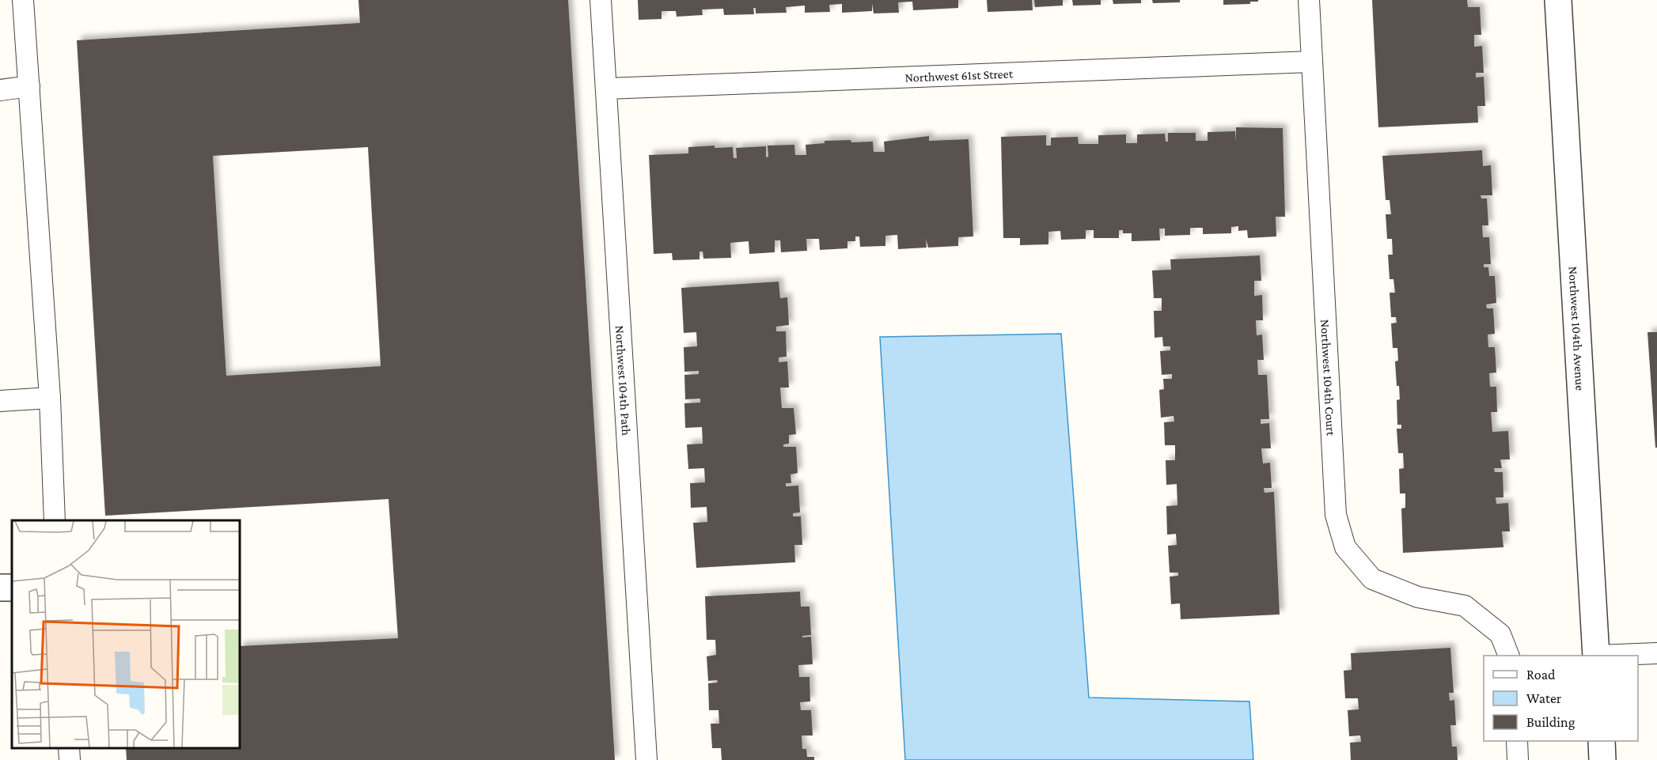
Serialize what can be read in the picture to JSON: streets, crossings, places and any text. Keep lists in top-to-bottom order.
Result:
{
  "streets": {
    "street": ["Northwest 104th Avenue"],
    "lane": ["Northwest 61st Street", "Northwest 104th Court", "Northwest 104th Path"]
  },
  "crossings": [
    ["Northwest 61st Street", "Northwest 104th Court"],
    ["Northwest 61st Street", "Northwest 104th Path"]
  ],
  "legend": ["Road", "Water", "Building"]
}
